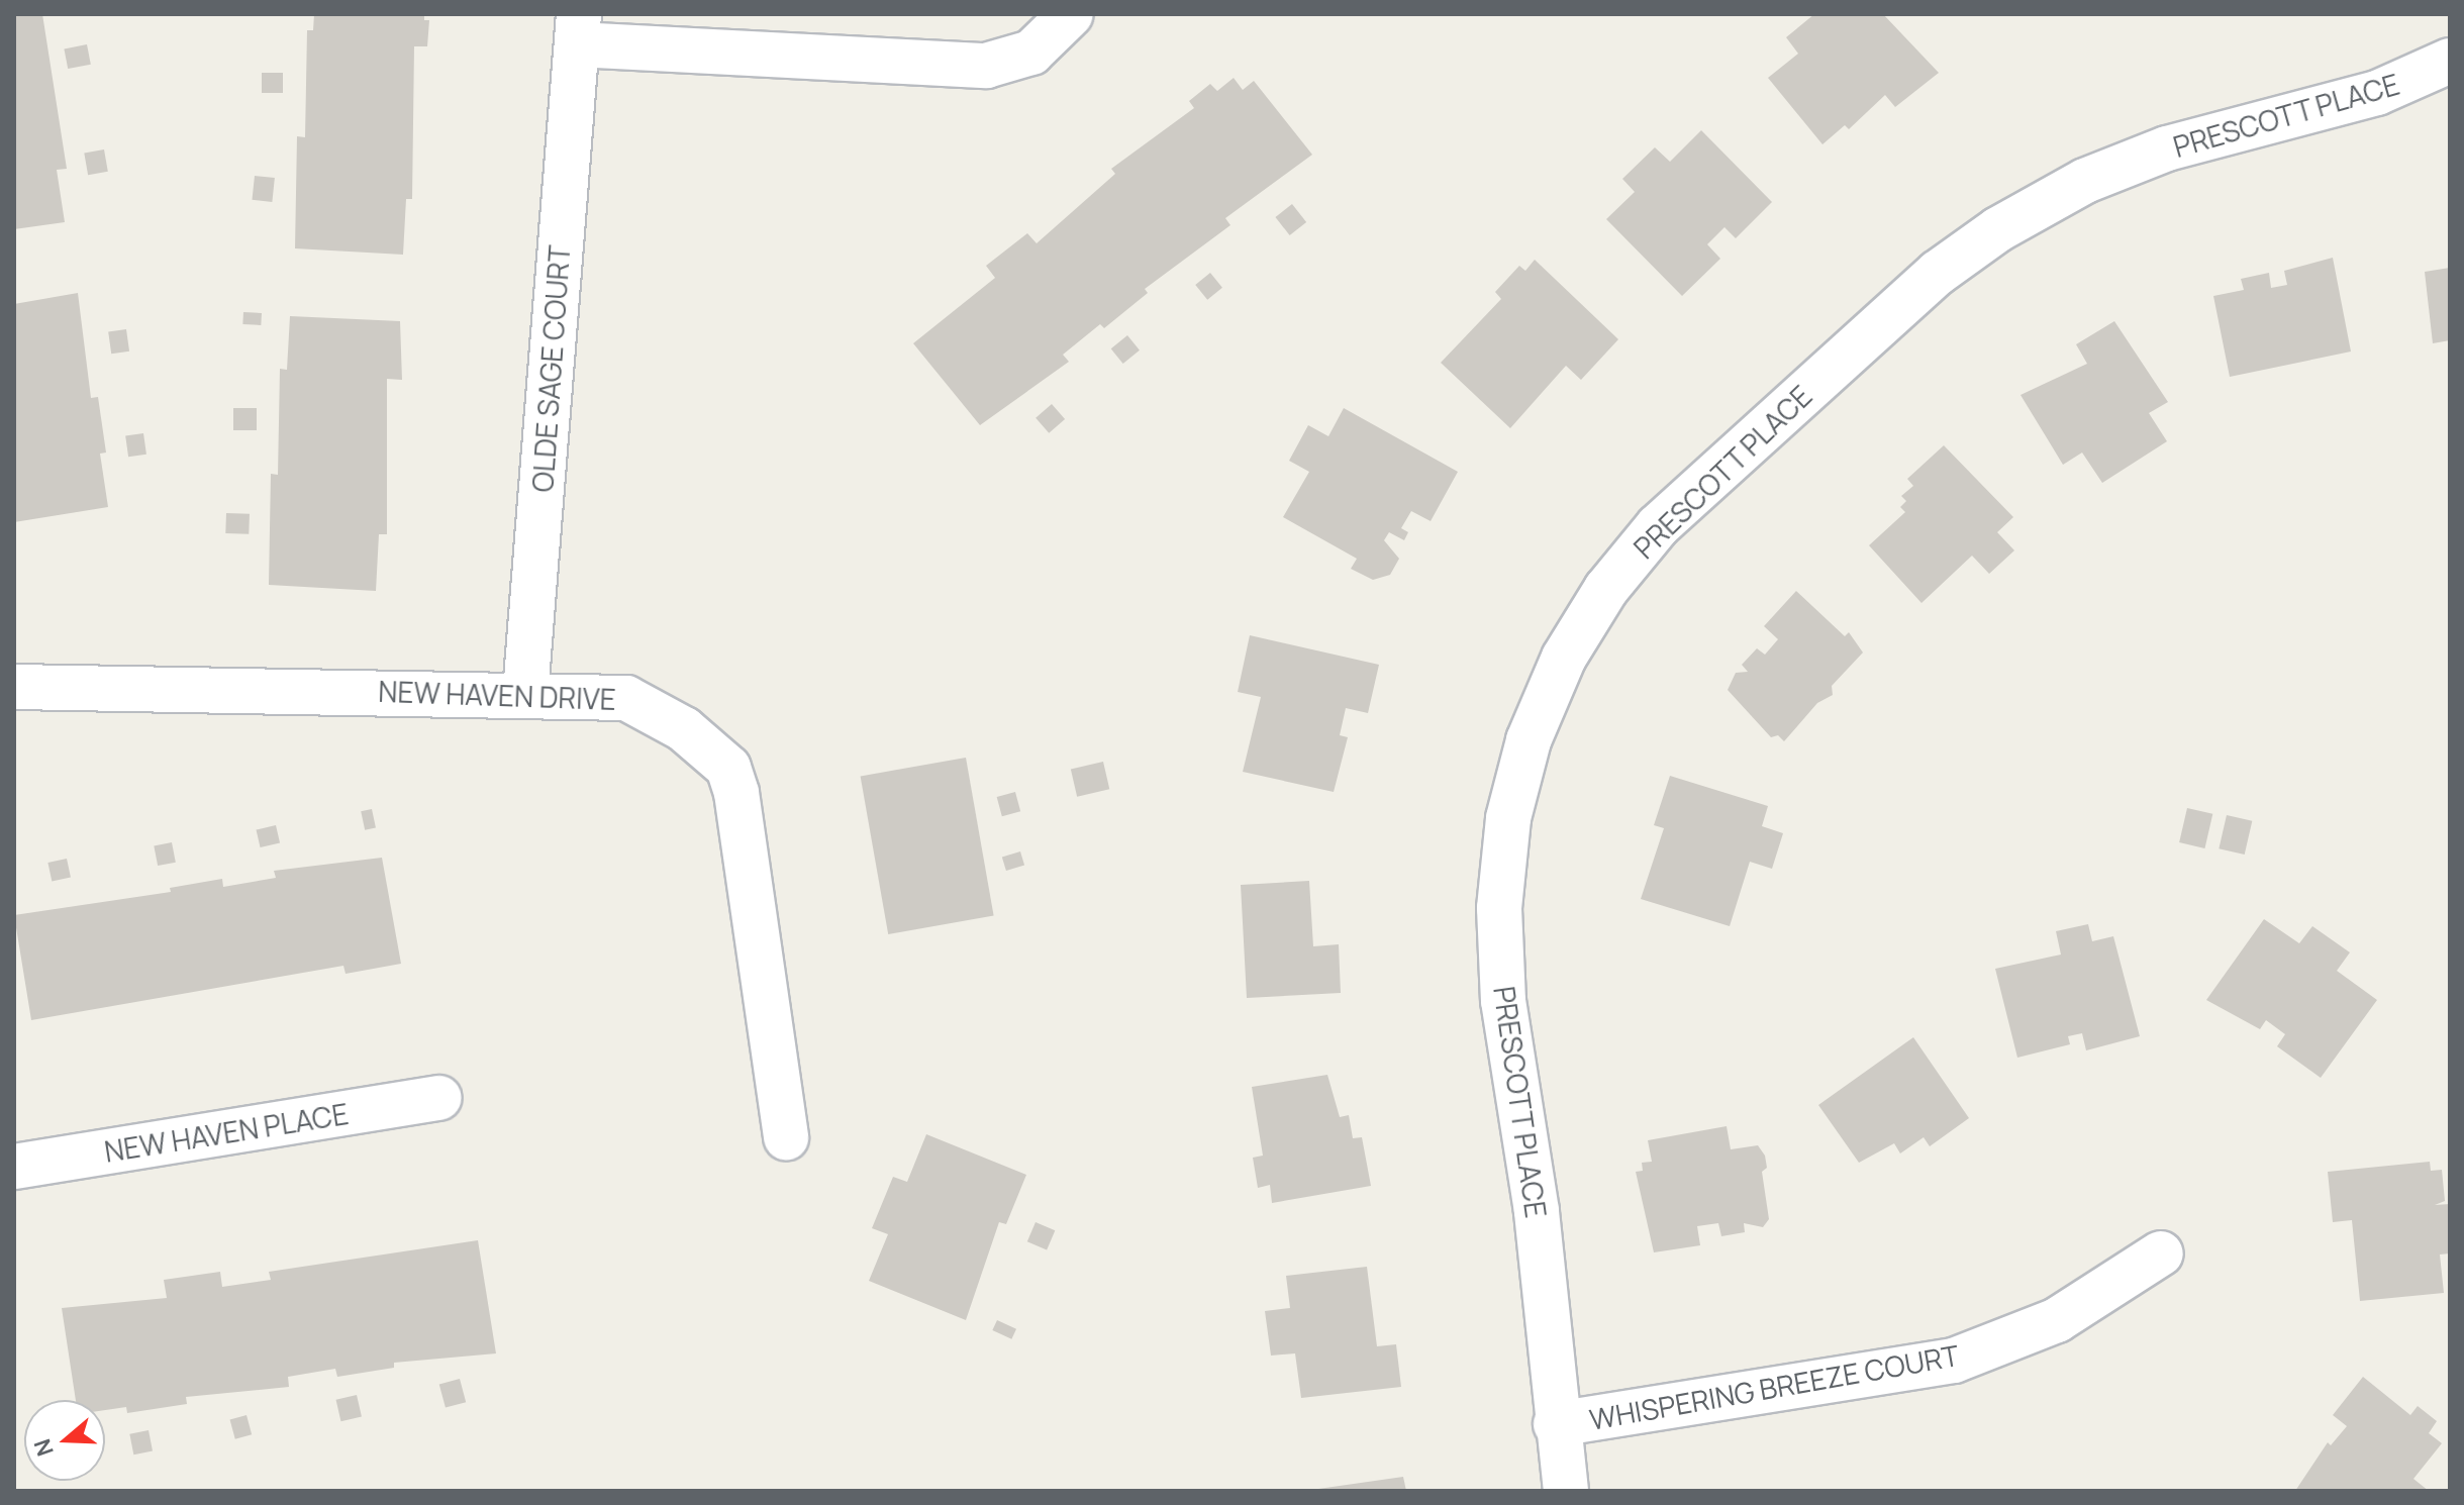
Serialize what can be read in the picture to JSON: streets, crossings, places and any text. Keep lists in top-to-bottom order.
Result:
{
  "streets": {
    "street": [
      "PRESCOTT PLACE",
      "OLDE SAGE COURT",
      "NEW HAVEN DRIVE",
      "NEW HAVEN PLACE",
      "WHISPERING BREEZE COURT"
    ]
  },
  "crossings": [
    ["PRESCOTT PLACE", "WHISPERING BREEZE COURT"],
    ["OLDE SAGE COURT", "NEW HAVEN DRIVE"]
  ],
  "north": "left"
}
